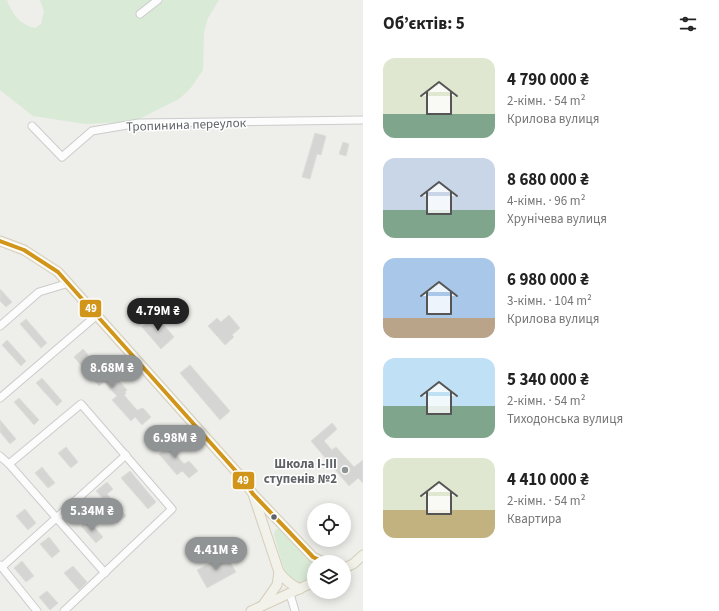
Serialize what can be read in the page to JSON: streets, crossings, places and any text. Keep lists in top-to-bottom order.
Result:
{
  "streets": {
    "street": ["Тропинина переулок"]
  },
  "places": ["Школа I-III ступенів №2"],
  "lines": ["transit line 49"],
  "page": {
    "heading": "Об’єктів: 5",
    "list": [
      {
        "name": "4 790 000 ₴",
        "note": "2-кімн. · 54 m² · Крилова вулиця"
      },
      {
        "name": "8 680 000 ₴",
        "note": "4-кімн. · 96 m² · Хрунічева вулиця"
      },
      {
        "name": "6 980 000 ₴",
        "note": "3-кімн. · 104 m² · Крилова вулиця"
      },
      {
        "name": "5 340 000 ₴",
        "note": "2-кімн. · 54 m² · Тиходонська вулиця"
      },
      {
        "name": "4 410 000 ₴",
        "note": "2-кімн. · 54 m² · Квартира"
      }
    ],
    "price": [
      "4.79M ₴",
      "8.68M ₴",
      "6.98M ₴",
      "5.34M ₴",
      "4.41M ₴"
    ]
  }
}
